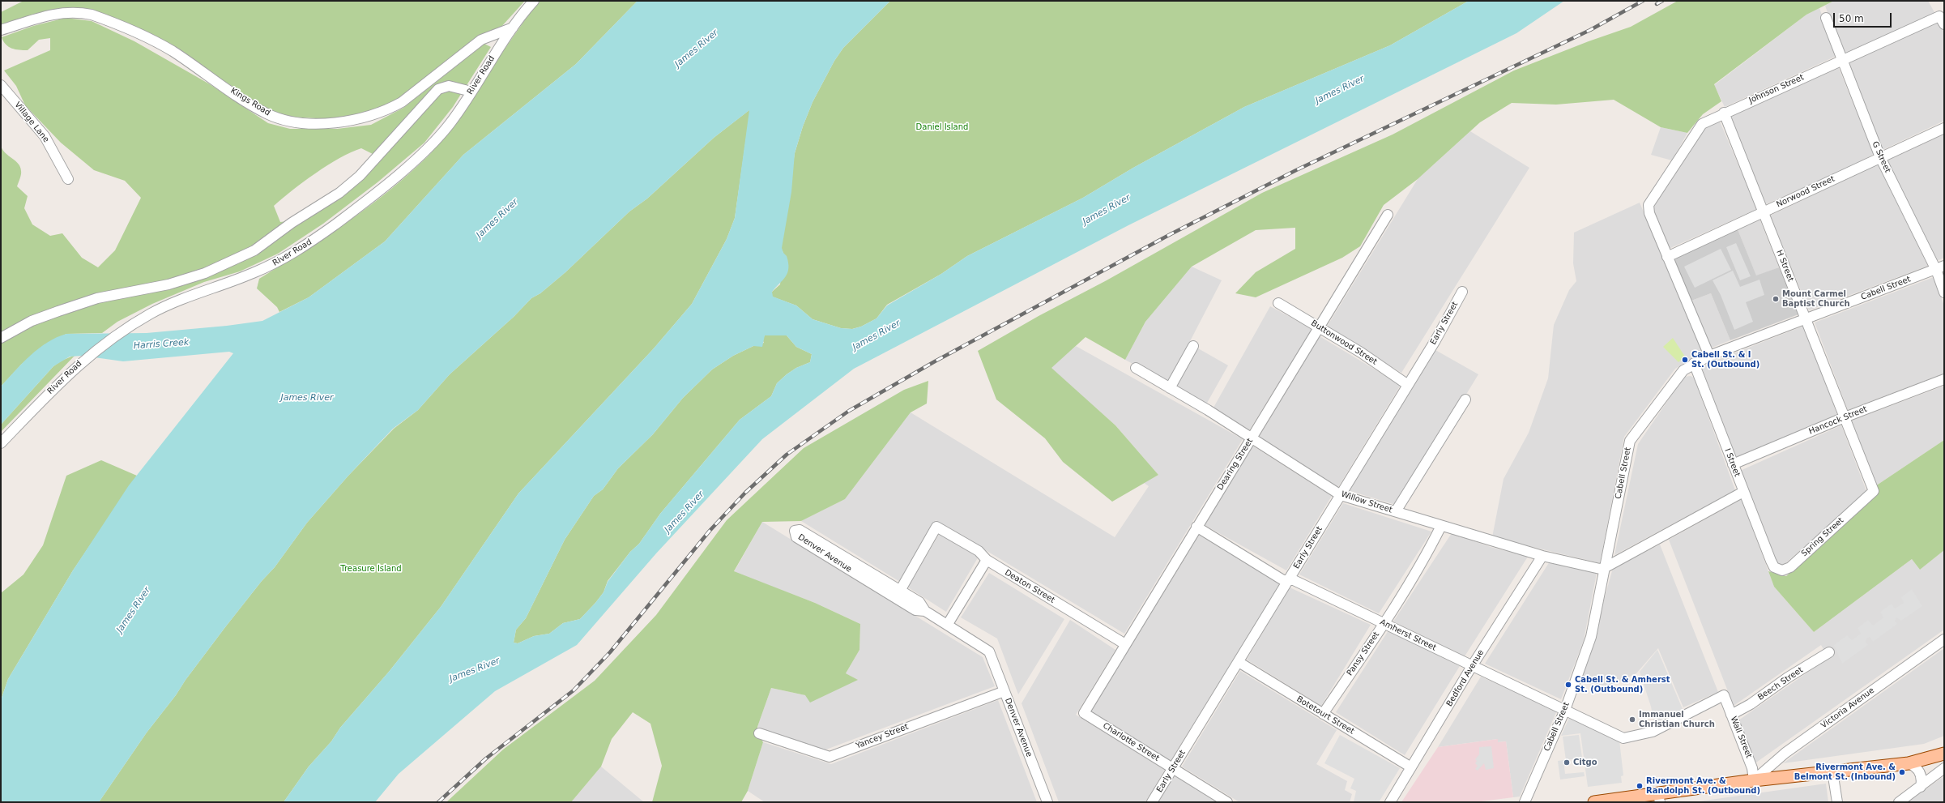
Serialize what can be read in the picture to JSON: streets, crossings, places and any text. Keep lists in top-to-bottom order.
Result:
{
  "streets": {
    "street": [
      "River Road",
      "Johnson Street",
      "Kings Road",
      "Village Lane",
      "G Street",
      "Norwood Street",
      "H Street",
      "Cabell Street",
      "Early Street",
      "Buttonwood Street",
      "Hancock Street",
      "I Street",
      "Dearing Street",
      "Willow Street",
      "Spring Street",
      "Denver Avenue",
      "Deaton Street",
      "Amherst Street",
      "Pansy Street",
      "Bedford Avenue",
      "Beech Street",
      "Victoria Avenue",
      "Botetourt Street",
      "Yancey Street",
      "Wall Street",
      "Charlotte Street"
    ]
  },
  "crossings": [
    ["River Road", "Kings Road"],
    ["Johnson Street", "G Street"],
    ["Johnson Street", "Norwood Street"],
    ["Johnson Street", "H Street"],
    ["G Street", "Norwood Street"],
    ["G Street", "Cabell Street"],
    ["Norwood Street", "H Street"],
    ["H Street", "Cabell Street"],
    ["H Street", "Hancock Street"],
    ["H Street", "Spring Street"],
    ["Cabell Street", "I Street"],
    ["Cabell Street", "Willow Street"],
    ["Cabell Street", "Amherst Street"],
    ["Early Street", "Buttonwood Street"],
    ["Early Street", "Willow Street"],
    ["Early Street", "Amherst Street"],
    ["Early Street", "Botetourt Street"],
    ["Early Street", "Charlotte Street"],
    ["Buttonwood Street", "Dearing Street"],
    ["Hancock Street", "I Street"],
    ["I Street", "Spring Street"],
    ["Dearing Street", "Willow Street"],
    ["Dearing Street", "Deaton Street"],
    ["Dearing Street", "Amherst Street"],
    ["Dearing Street", "Charlotte Street"],
    ["Willow Street", "Pansy Street"],
    ["Willow Street", "Bedford Avenue"],
    ["Denver Avenue", "Deaton Street"],
    ["Denver Avenue", "Yancey Street"],
    ["Amherst Street", "Pansy Street"],
    ["Amherst Street", "Bedford Avenue"],
    ["Amherst Street", "Wall Street"],
    ["Pansy Street", "Botetourt Street"],
    ["Bedford Avenue", "Botetourt Street"],
    ["Beech Street", "Wall Street"],
    ["Victoria Avenue", "Wall Street"]
  ],
  "water": ["James River", "Harris Creek"],
  "parks": ["Daniel Island", "Treasure Island"],
  "places": [
    "Mount Carmel Baptist Church",
    "Cabell St. & I St. (Outbound)",
    "Cabell St. & Amherst St. (Outbound)",
    "Immanuel Christian Church",
    "Citgo",
    "Rivermont Ave. & Belmont St. (Inbound)",
    "Rivermont Ave. & Randolph St. (Outbound)"
  ],
  "scale_bar": "50 m"
}
